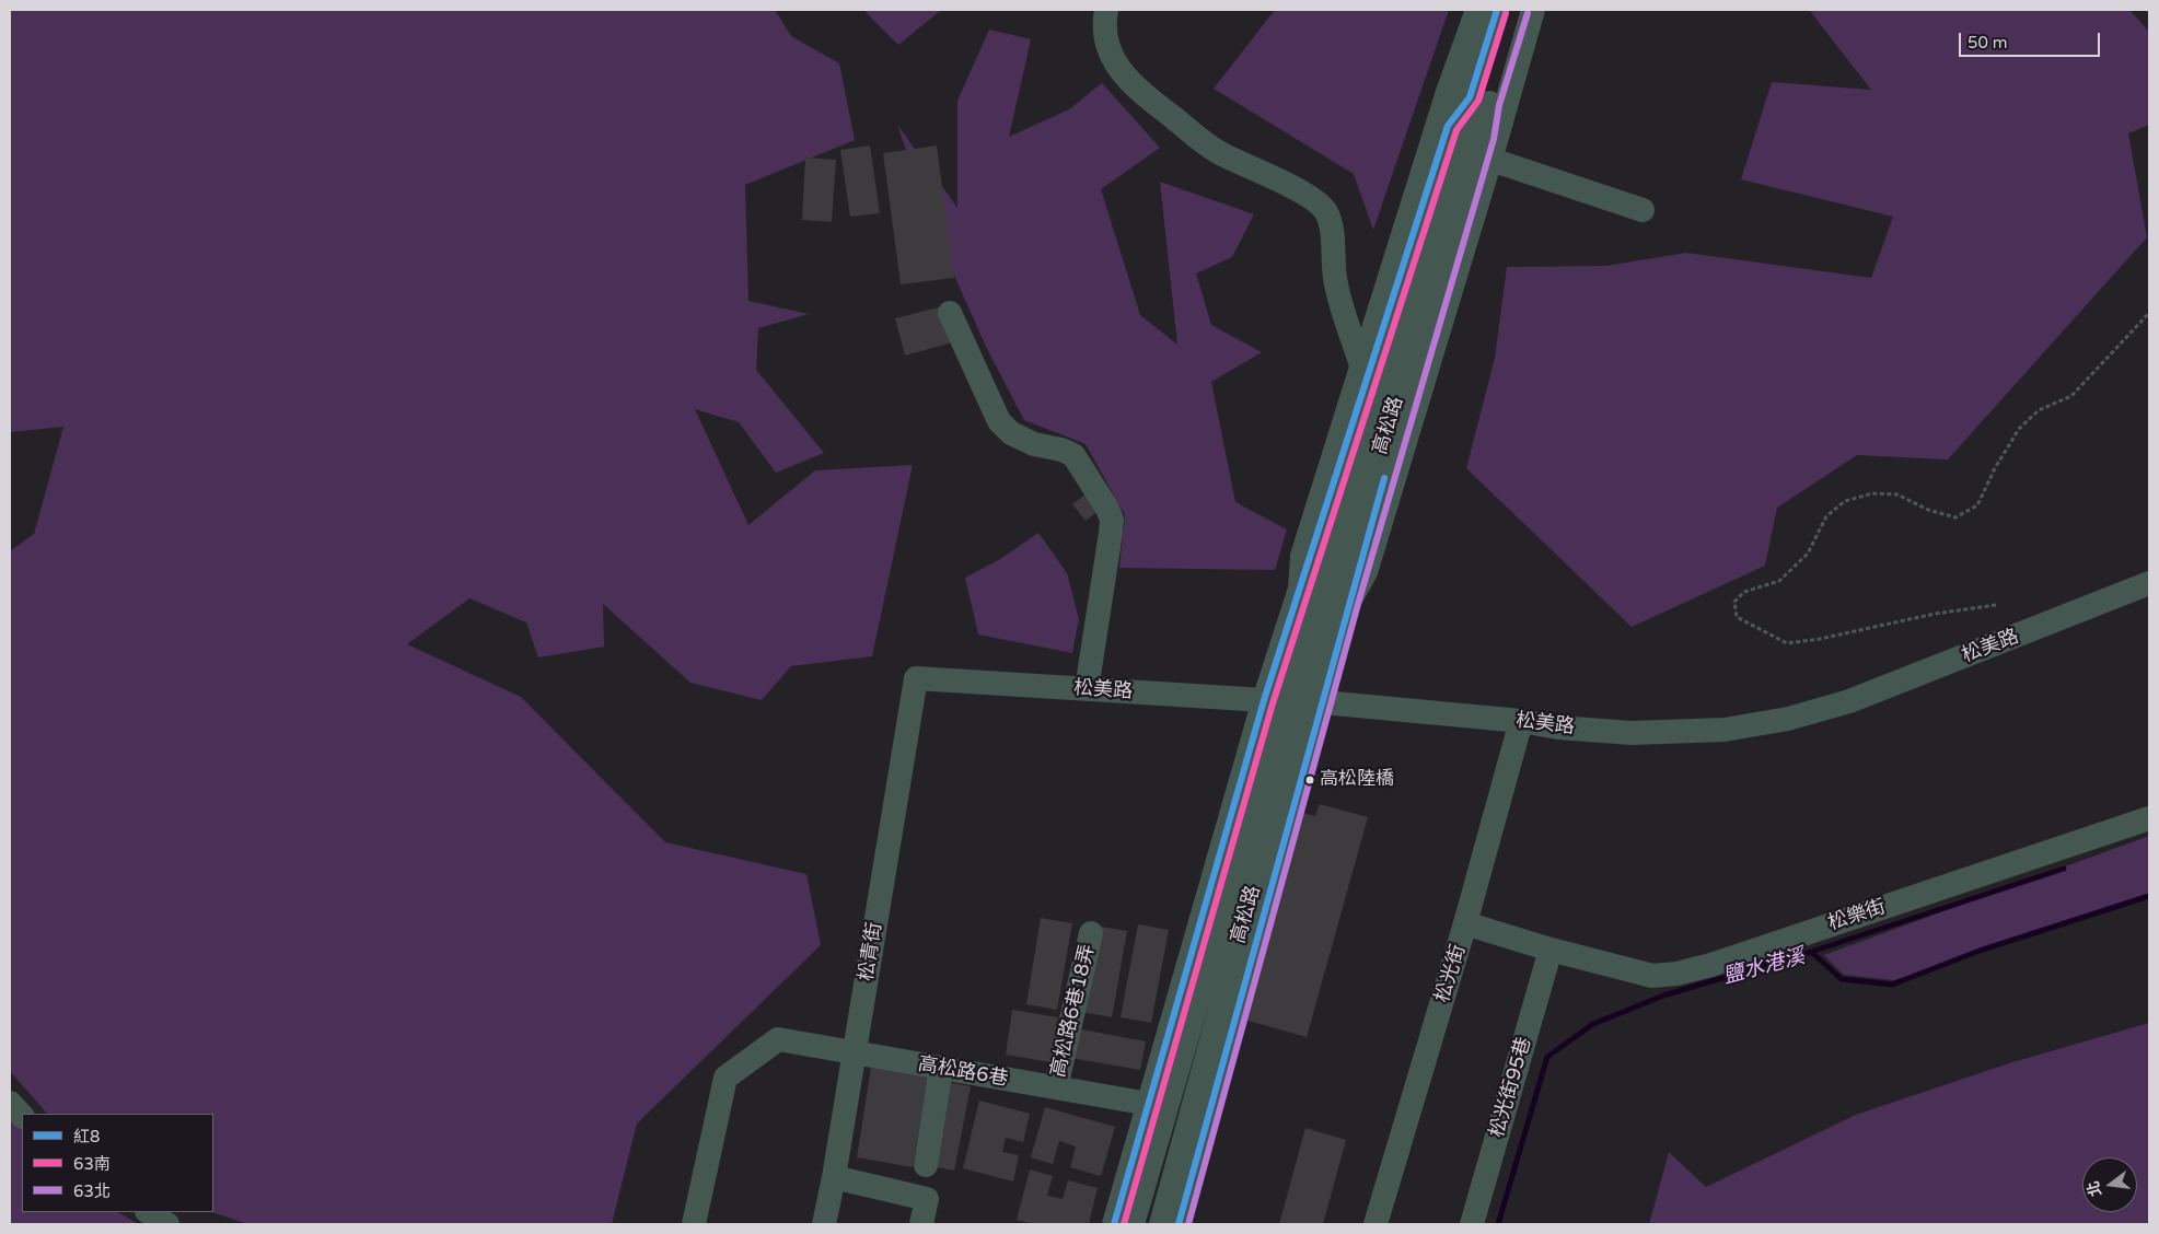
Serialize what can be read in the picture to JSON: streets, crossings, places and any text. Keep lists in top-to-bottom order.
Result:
{
  "streets": {
    "street": [
      "高松路",
      "松美路",
      "松樂街",
      "松青街",
      "松光街",
      "高松路6巷18弄",
      "高松路6巷",
      "松光街95巷"
    ]
  },
  "crossings": [
    ["高松路", "松美路"],
    ["松美路", "松青街"],
    ["松美路", "松光街"],
    ["松樂街", "松光街"],
    ["松樂街", "松光街95巷"],
    ["松青街", "高松路6巷"],
    ["高松路6巷18弄", "高松路6巷"]
  ],
  "water": ["鹽水港溪"],
  "places": ["高松陸橋"],
  "lines": ["transit line 紅8", "transit line 63南", "transit line 63北"],
  "legend": ["紅8", "63南", "63北"],
  "scale_bar": "50 m",
  "north": "left"
}
